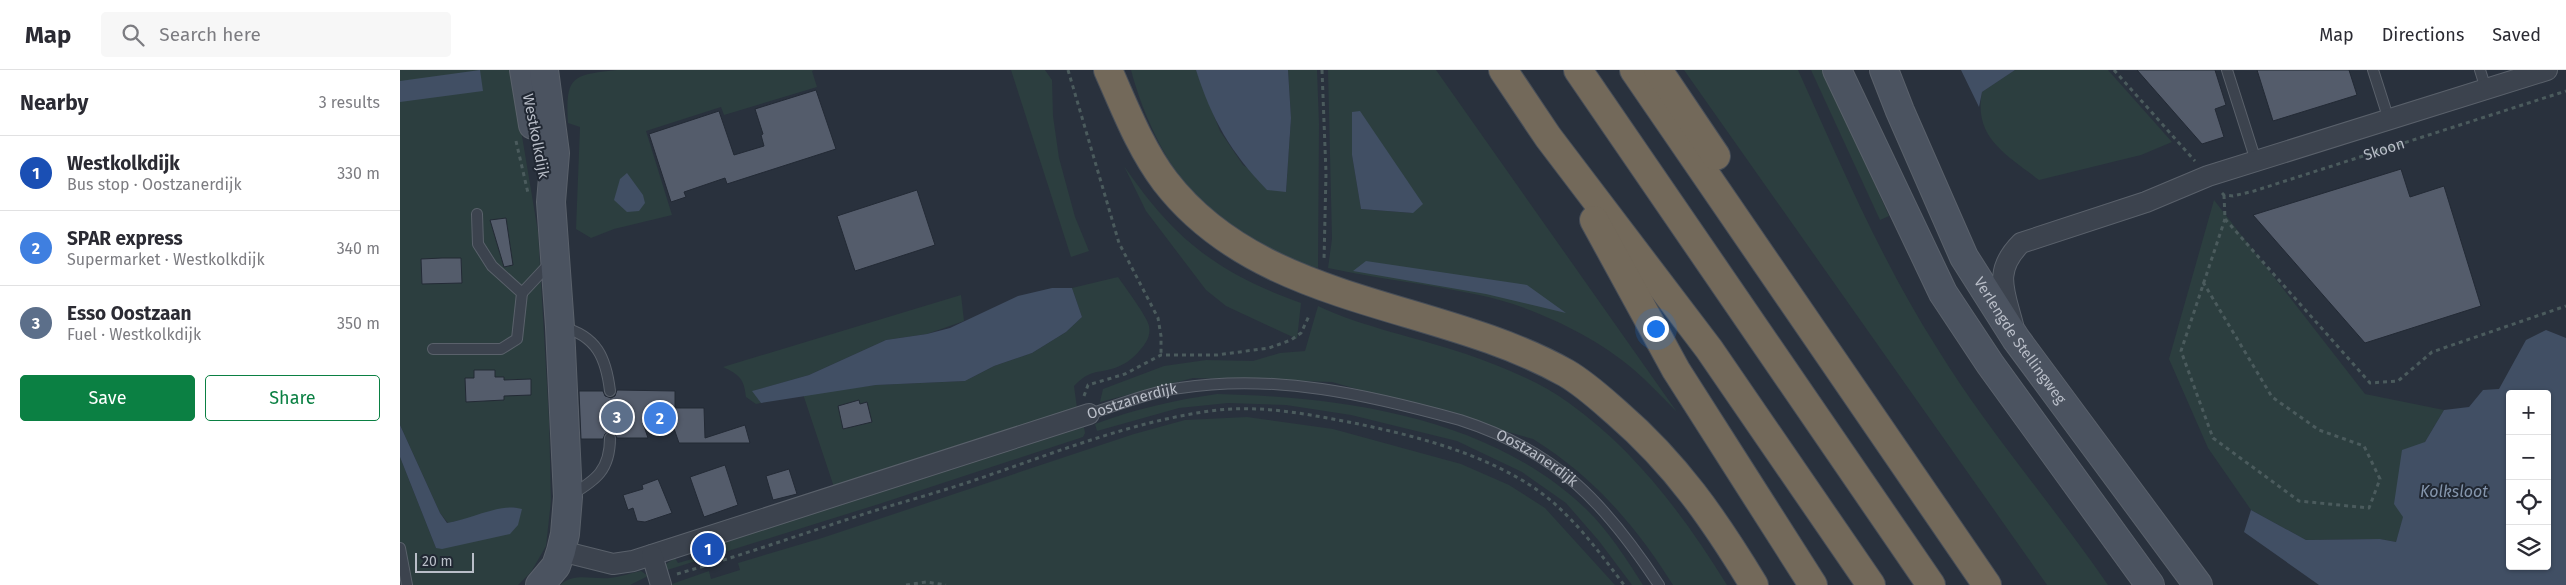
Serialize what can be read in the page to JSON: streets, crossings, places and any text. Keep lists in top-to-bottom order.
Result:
{
  "streets": {
    "main road": ["Westkolkdijk", "Verlengde Stellingweg"],
    "street": ["Skoon", "Oostzanerdijk"]
  },
  "crossings": [
    ["Westkolkdijk", "Oostzanerdijk"],
    ["Skoon", "Verlengde Stellingweg"]
  ],
  "water": ["Kolksloot"],
  "scale_bar": "20 m",
  "page": {
    "header": "Map",
    "search": "Search here",
    "nav": ["Map", "Directions", "Saved"],
    "heading": ["Nearby", "3 results"],
    "list": [
      {
        "mark": "1",
        "name": "Westkolkdijk",
        "note": "Bus stop · Oostzanerdijk",
        "value": "330 m"
      },
      {
        "mark": "2",
        "name": "SPAR express",
        "note": "Supermarket · Westkolkdijk",
        "value": "340 m"
      },
      {
        "mark": "3",
        "name": "Esso Oostzaan",
        "note": "Fuel · Westkolkdijk",
        "value": "350 m"
      }
    ],
    "buttons": ["Save", "Share"],
    "map_buttons": ["+", "−"],
    "pins": ["3", "2", "1"],
    "scale": "20 m"
  }
}
